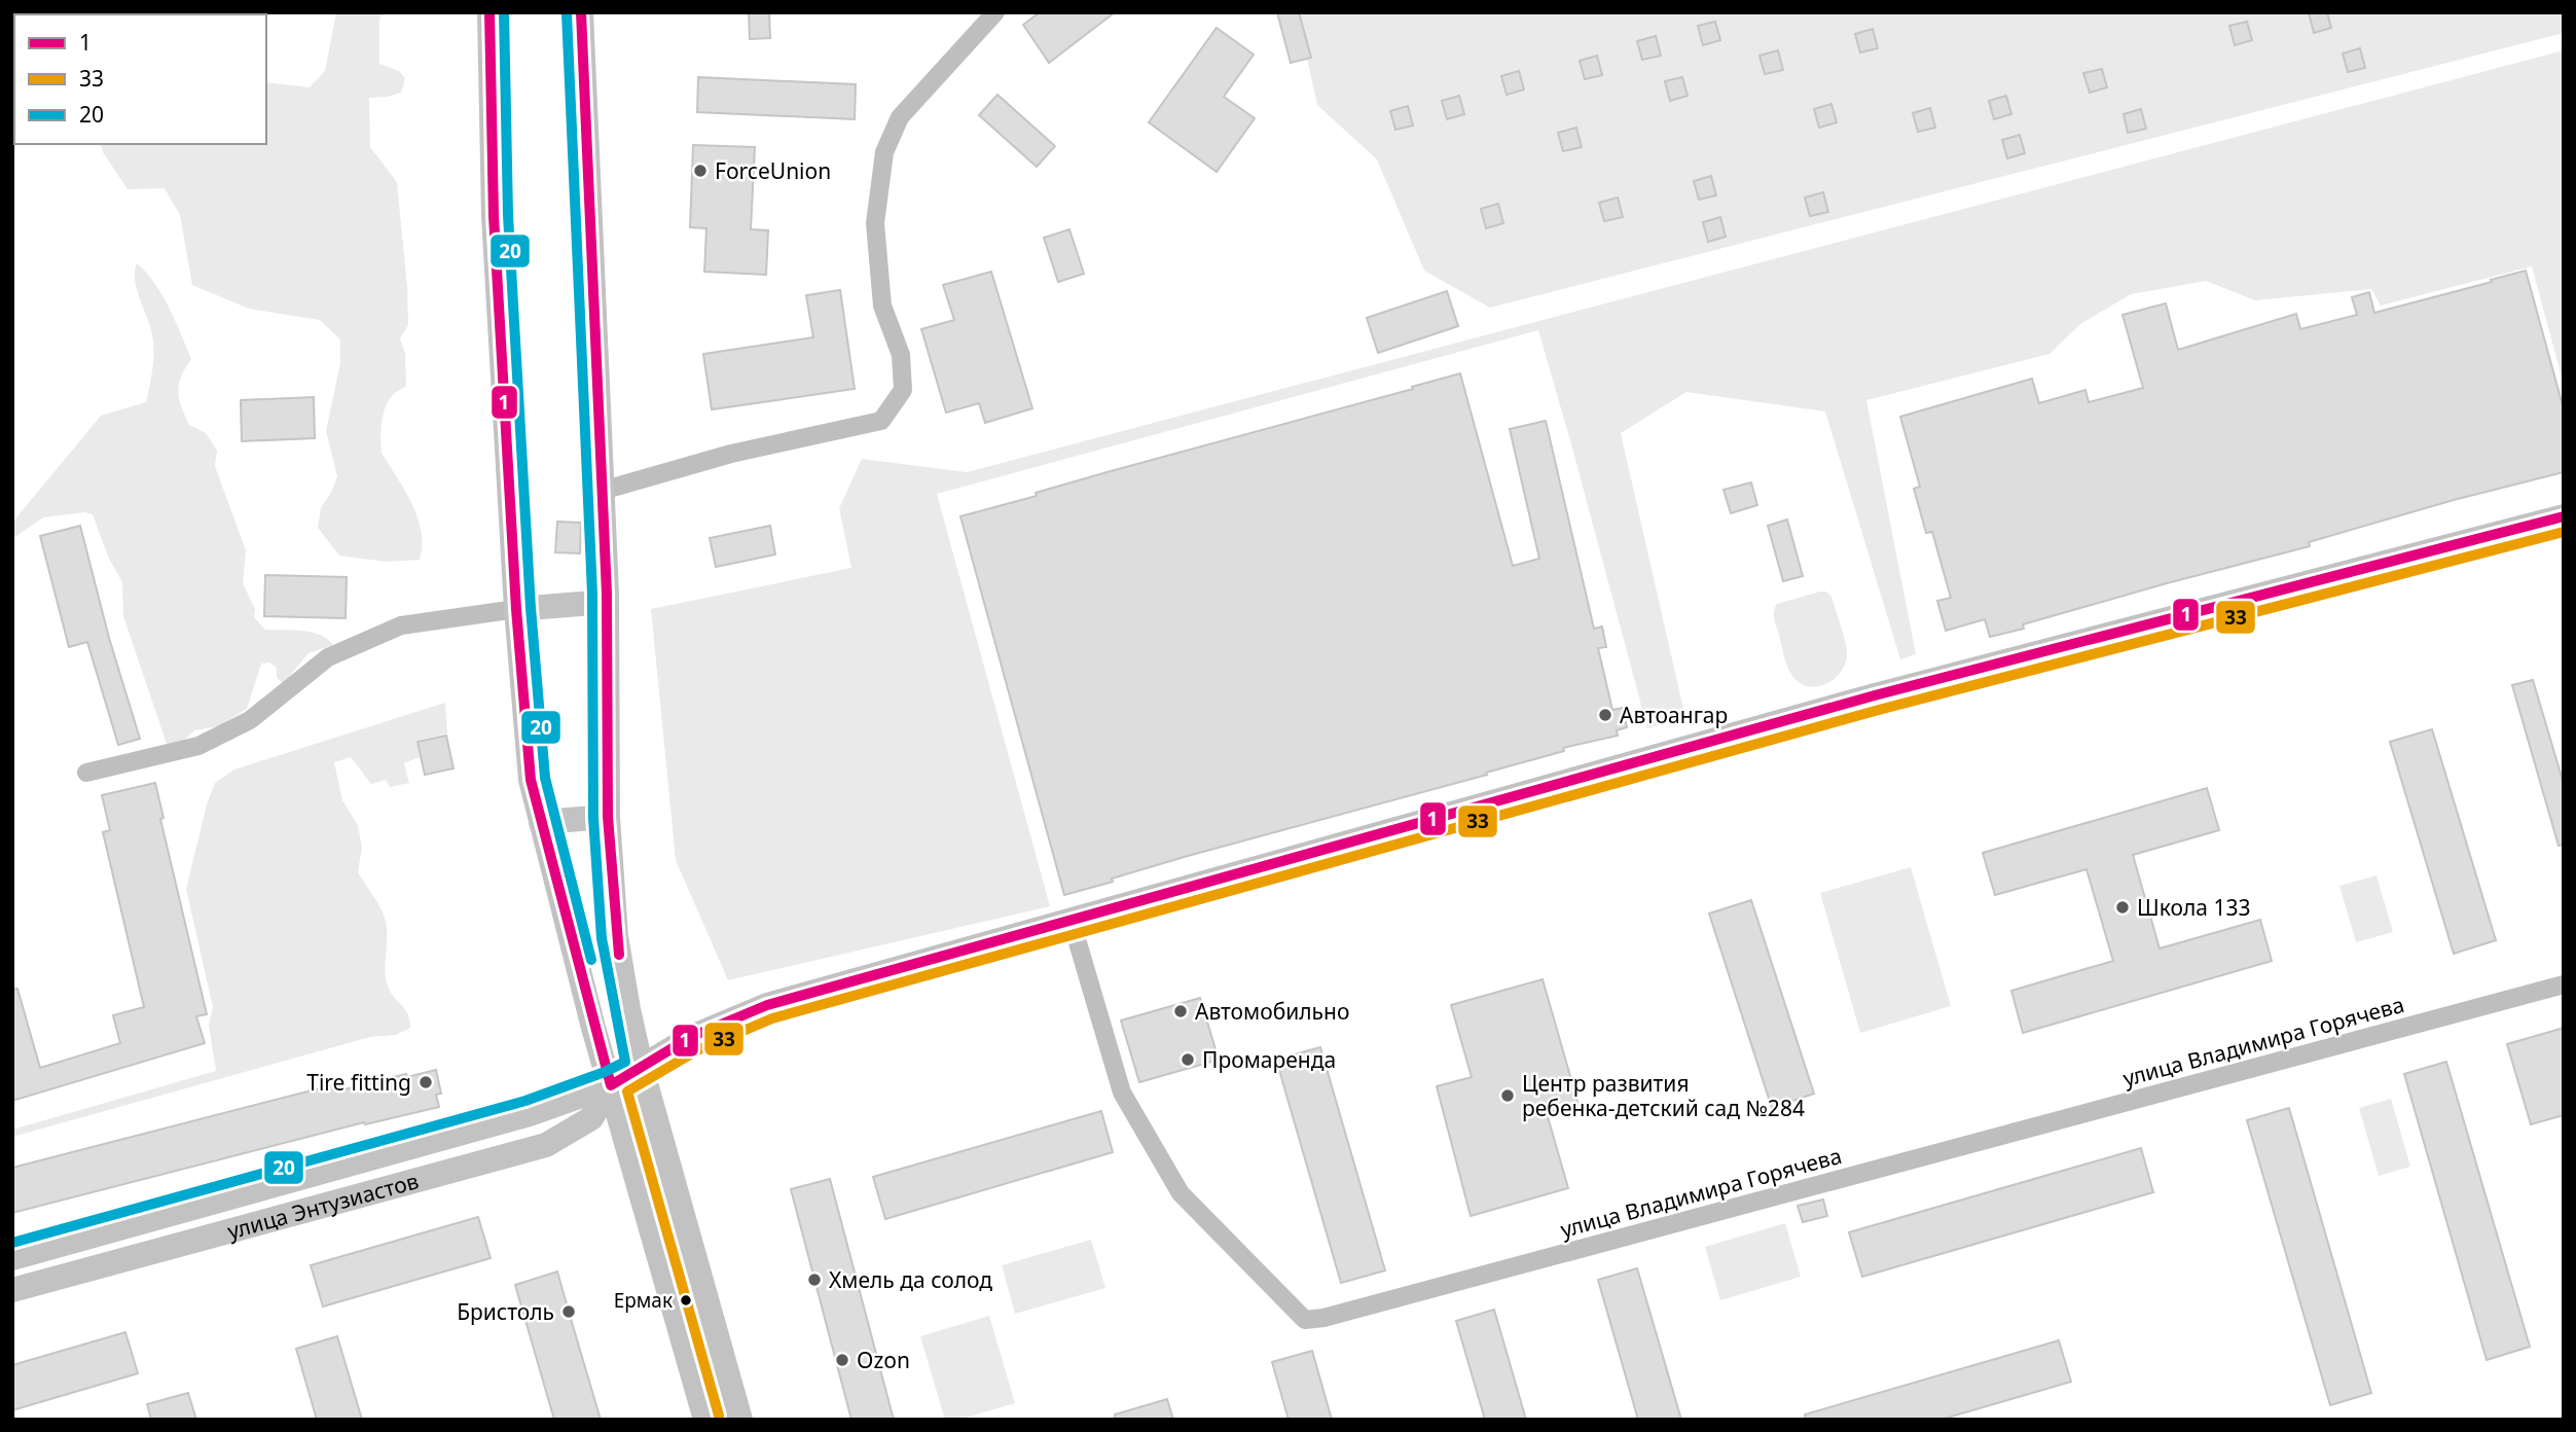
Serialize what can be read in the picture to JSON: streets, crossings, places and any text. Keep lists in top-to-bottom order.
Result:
{
  "streets": {
    "main road": ["улица Энтузиастов"],
    "street": ["улица Владимира Горячева"]
  },
  "crossings": [
    ["улица Владимира Горячева", "улица Энтузиастов"]
  ],
  "places": [
    "ForceUnion",
    "Автоангар",
    "Школа 133",
    "Автомобильно",
    "Промаренда",
    "Tire fitting",
    "Центр развития ребенка-детский сад №284",
    "Хмель да солод",
    "Ермак",
    "Бристоль",
    "Ozon"
  ],
  "lines": ["transit line 1", "transit line 20", "transit line 33"],
  "legend": ["1", "33", "20"]
}
